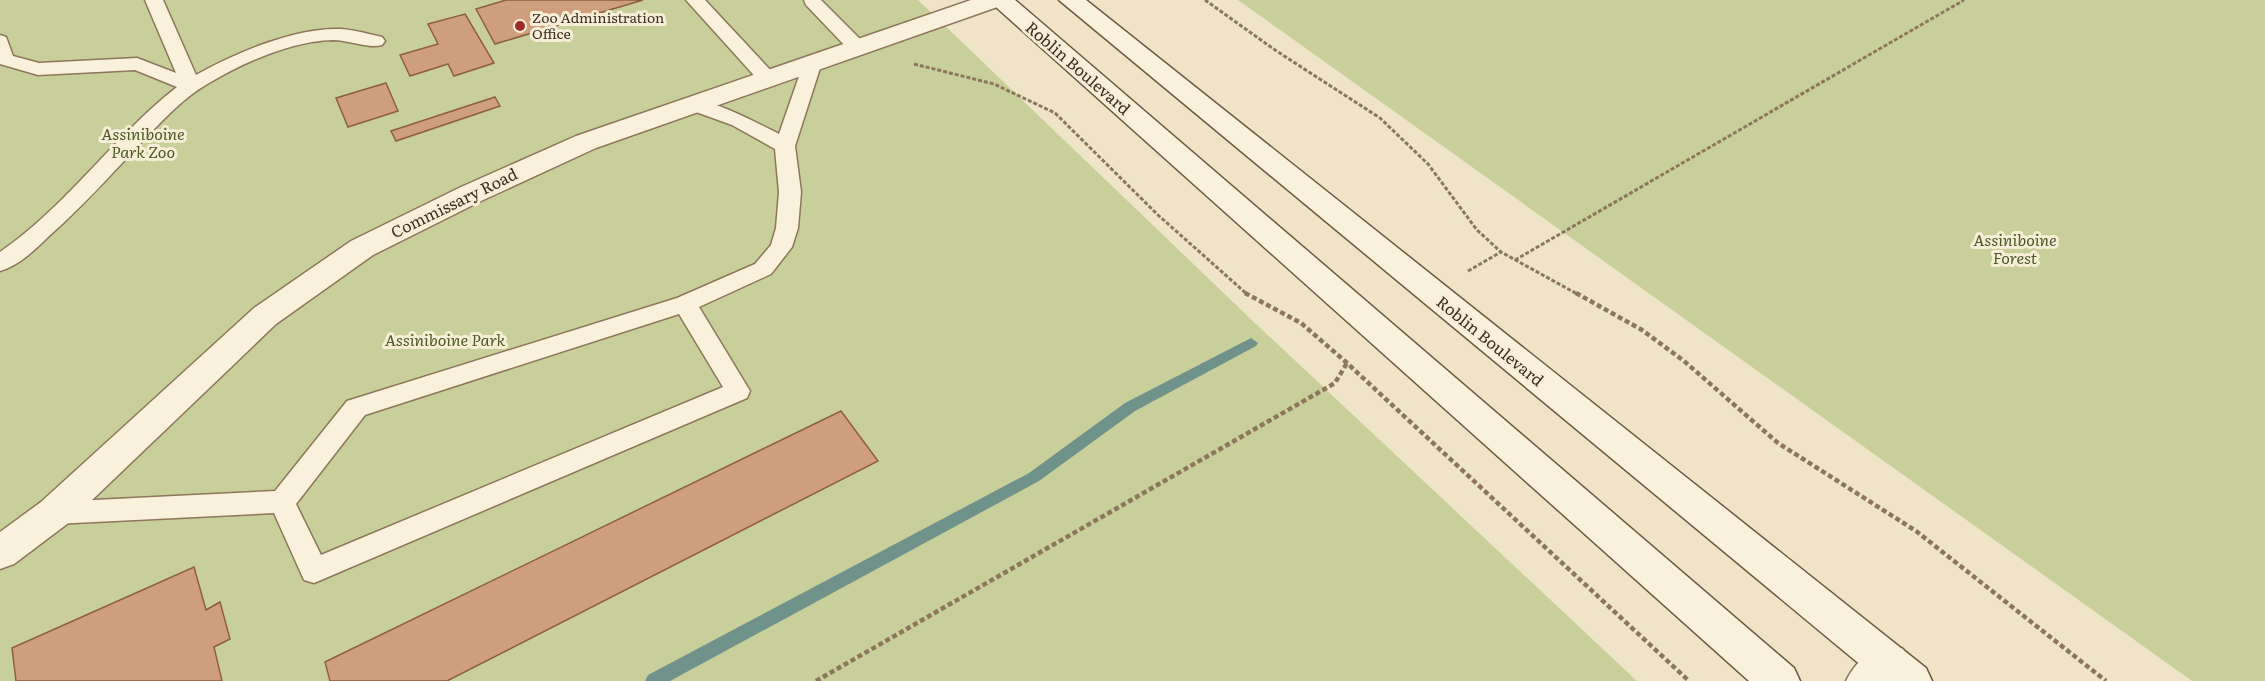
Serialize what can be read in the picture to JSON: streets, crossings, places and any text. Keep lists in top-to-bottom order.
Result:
{
  "streets": {
    "main road": ["Roblin Boulevard", "Commissary Road"]
  },
  "parks": ["Assiniboine Park Zoo", "Assiniboine Forest", "Assiniboine Park"],
  "places": ["Zoo Administration Office"]
}
